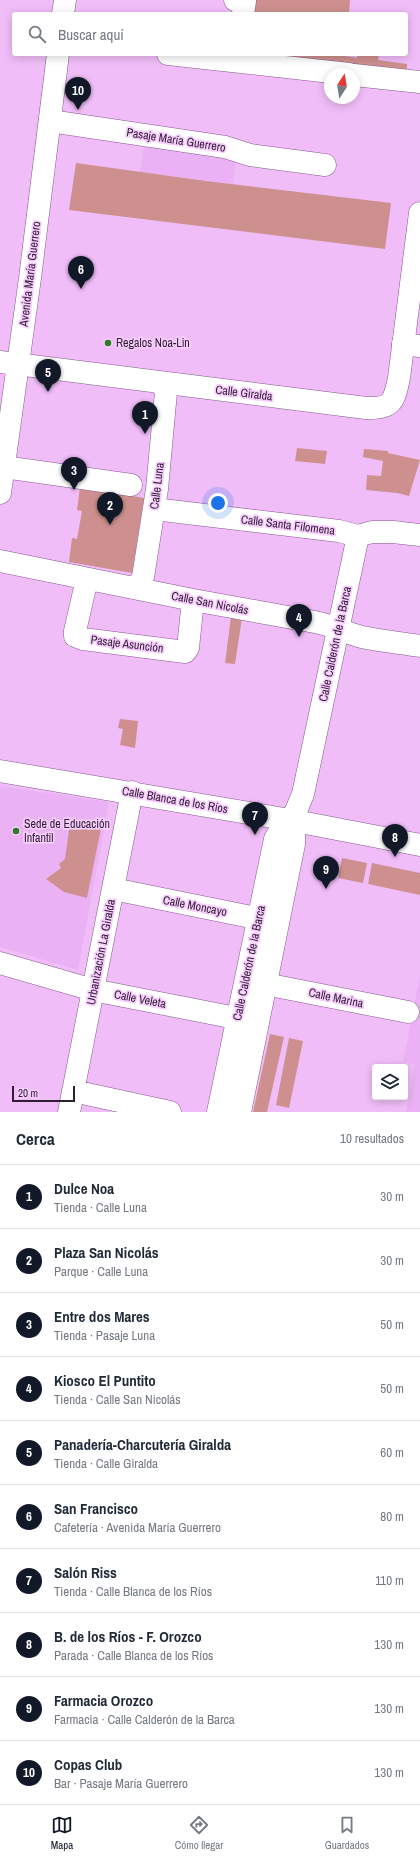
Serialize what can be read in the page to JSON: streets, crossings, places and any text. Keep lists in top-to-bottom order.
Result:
{
  "streets": {
    "street": [
      "Pasaje María Guerrero",
      "Avenida María Guerrero",
      "Calle Giralda",
      "Calle Luna",
      "Calle Santa Filomena",
      "Calle San Nicolás",
      "Pasaje Asunción",
      "Calle Calderón de la Barca",
      "Calle Blanca de los Ríos",
      "Calle Moncayo",
      "Urbanización La Giralda",
      "Calle Marina",
      "Calle Veleta"
    ]
  },
  "crossings": [
    ["Pasaje María Guerrero", "Avenida María Guerrero"],
    ["Avenida María Guerrero", "Calle Giralda"],
    ["Calle Giralda", "Calle Luna"],
    ["Calle Luna", "Calle Santa Filomena"],
    ["Calle Luna", "Calle San Nicolás"],
    ["Calle Santa Filomena", "Calle Calderón de la Barca"],
    ["Calle San Nicolás", "Pasaje Asunción"],
    ["Calle San Nicolás", "Calle Calderón de la Barca"],
    ["Calle Calderón de la Barca", "Calle Blanca de los Ríos"],
    ["Calle Calderón de la Barca", "Calle Moncayo"],
    ["Calle Calderón de la Barca", "Calle Marina"],
    ["Calle Calderón de la Barca", "Calle Veleta"],
    ["Calle Blanca de los Ríos", "Urbanización La Giralda"],
    ["Calle Moncayo", "Urbanización La Giralda"],
    ["Urbanización La Giralda", "Calle Veleta"]
  ],
  "places": ["Regalos Noa-Lin", "Sede de Educación Infantil"],
  "scale_bar": "20 m",
  "north": "top",
  "page": {
    "search": "Buscar aquí",
    "pins": [
      "10",
      "6",
      "5",
      "1",
      "3",
      "2",
      "4",
      "7",
      "8",
      "9"
    ],
    "scale": "20 m",
    "heading": ["Cerca", "10 resultados"],
    "list": [
      {
        "mark": "1",
        "name": "Dulce Noa",
        "note": "Tienda · Calle Luna",
        "value": "30 m"
      },
      {
        "mark": "2",
        "name": "Plaza San Nicolás",
        "note": "Parque · Calle Luna",
        "value": "30 m"
      },
      {
        "mark": "3",
        "name": "Entre dos Mares",
        "note": "Tienda · Pasaje Luna",
        "value": "50 m"
      },
      {
        "mark": "4",
        "name": "Kiosco El Puntito",
        "note": "Tienda · Calle San Nicolás",
        "value": "50 m"
      },
      {
        "mark": "5",
        "name": "Panadería-Charcutería Giralda",
        "note": "Tienda · Calle Giralda",
        "value": "60 m"
      },
      {
        "mark": "6",
        "name": "San Francisco",
        "note": "Cafetería · Avenida María Guerrero",
        "value": "80 m"
      },
      {
        "mark": "7",
        "name": "Salón Riss",
        "note": "Tienda · Calle Blanca de los Ríos",
        "value": "110 m"
      },
      {
        "mark": "8",
        "name": "B. de los Ríos - F. Orozco",
        "note": "Parada · Calle Blanca de los Ríos",
        "value": "130 m"
      },
      {
        "mark": "9",
        "name": "Farmacia Orozco",
        "note": "Farmacia · Calle Calderón de la Barca",
        "value": "130 m"
      },
      {
        "mark": "10",
        "name": "Copas Club",
        "note": "Bar · Pasaje María Guerrero",
        "value": "130 m"
      }
    ],
    "nav": ["Mapa", "Cómo llegar", "Guardados"]
  }
}
